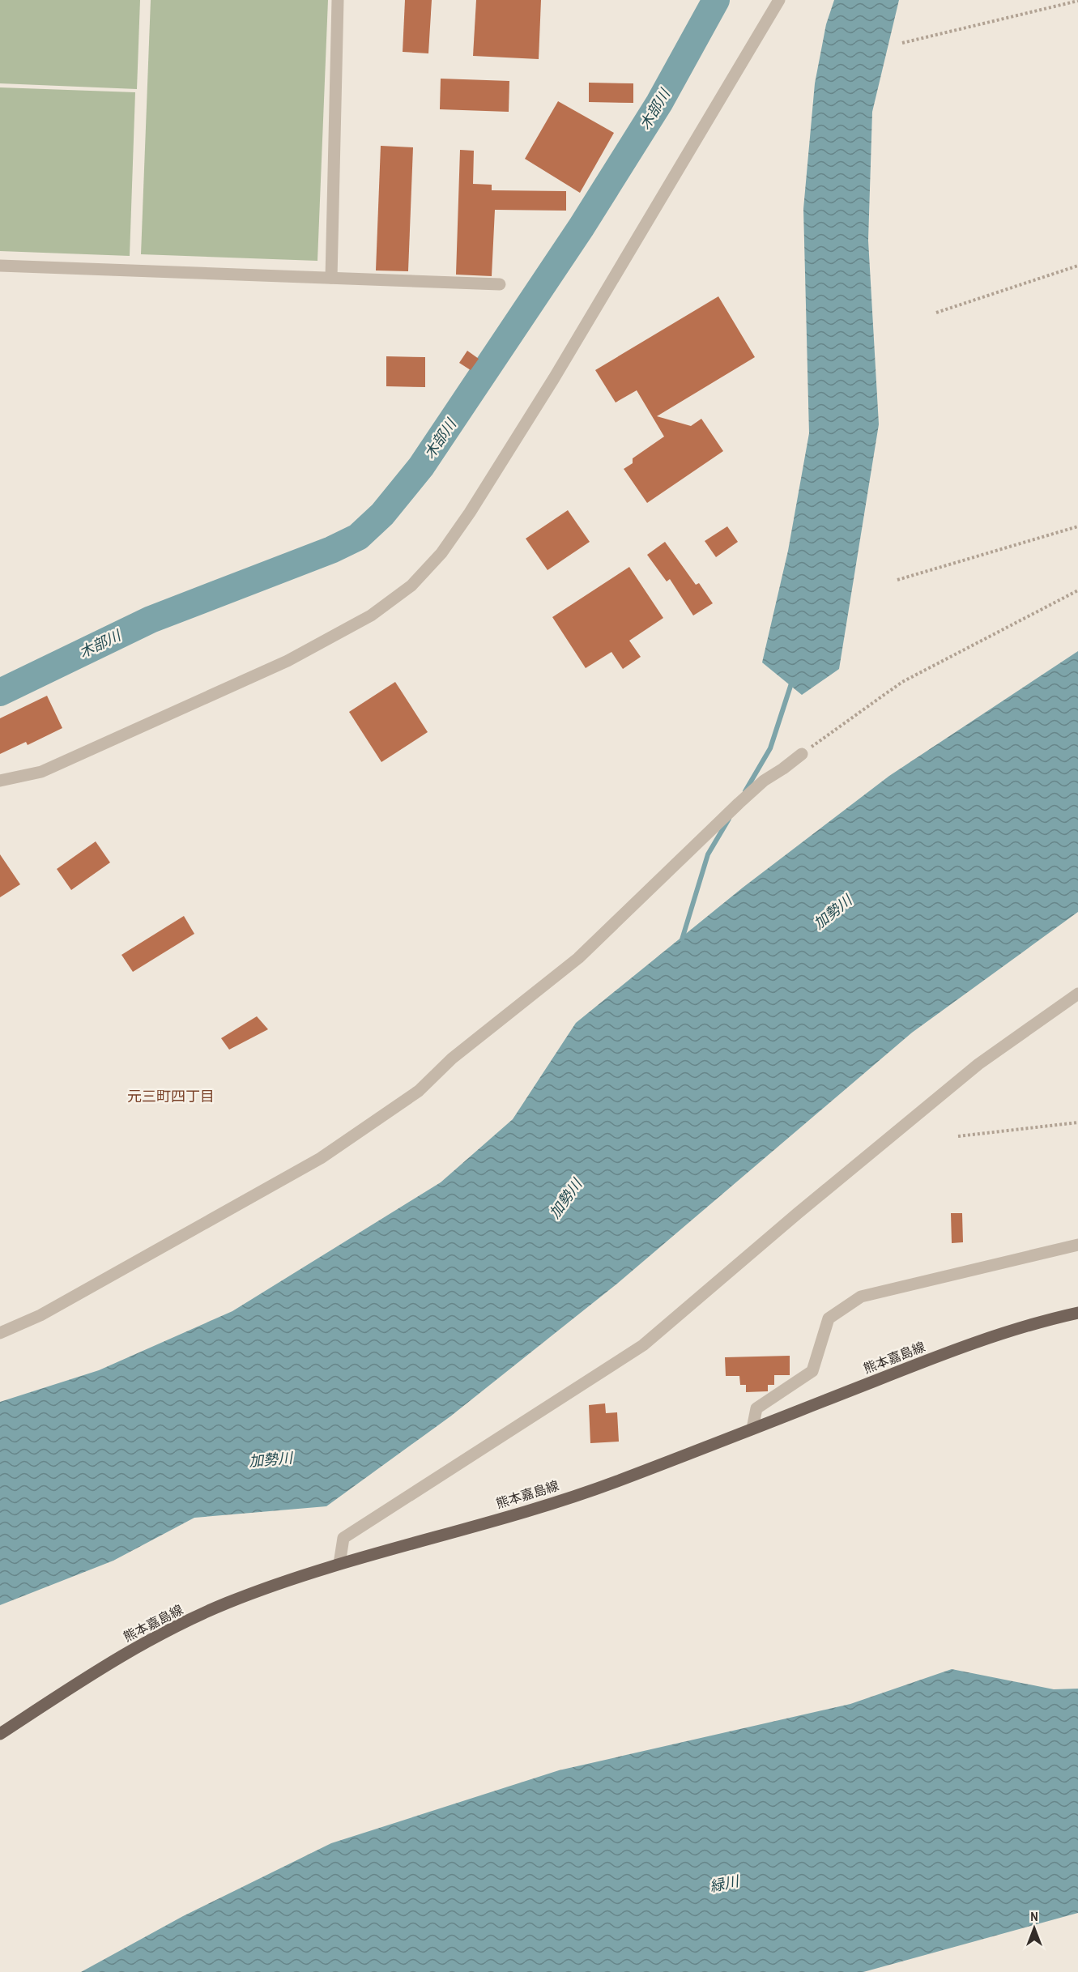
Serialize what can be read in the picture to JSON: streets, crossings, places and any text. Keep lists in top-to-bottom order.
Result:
{
  "streets": {
    "main road": ["熊本嘉島線"]
  },
  "districts": ["元三町四丁目"],
  "water": ["木部川", "加勢川", "緑川"],
  "north": "top"
}
